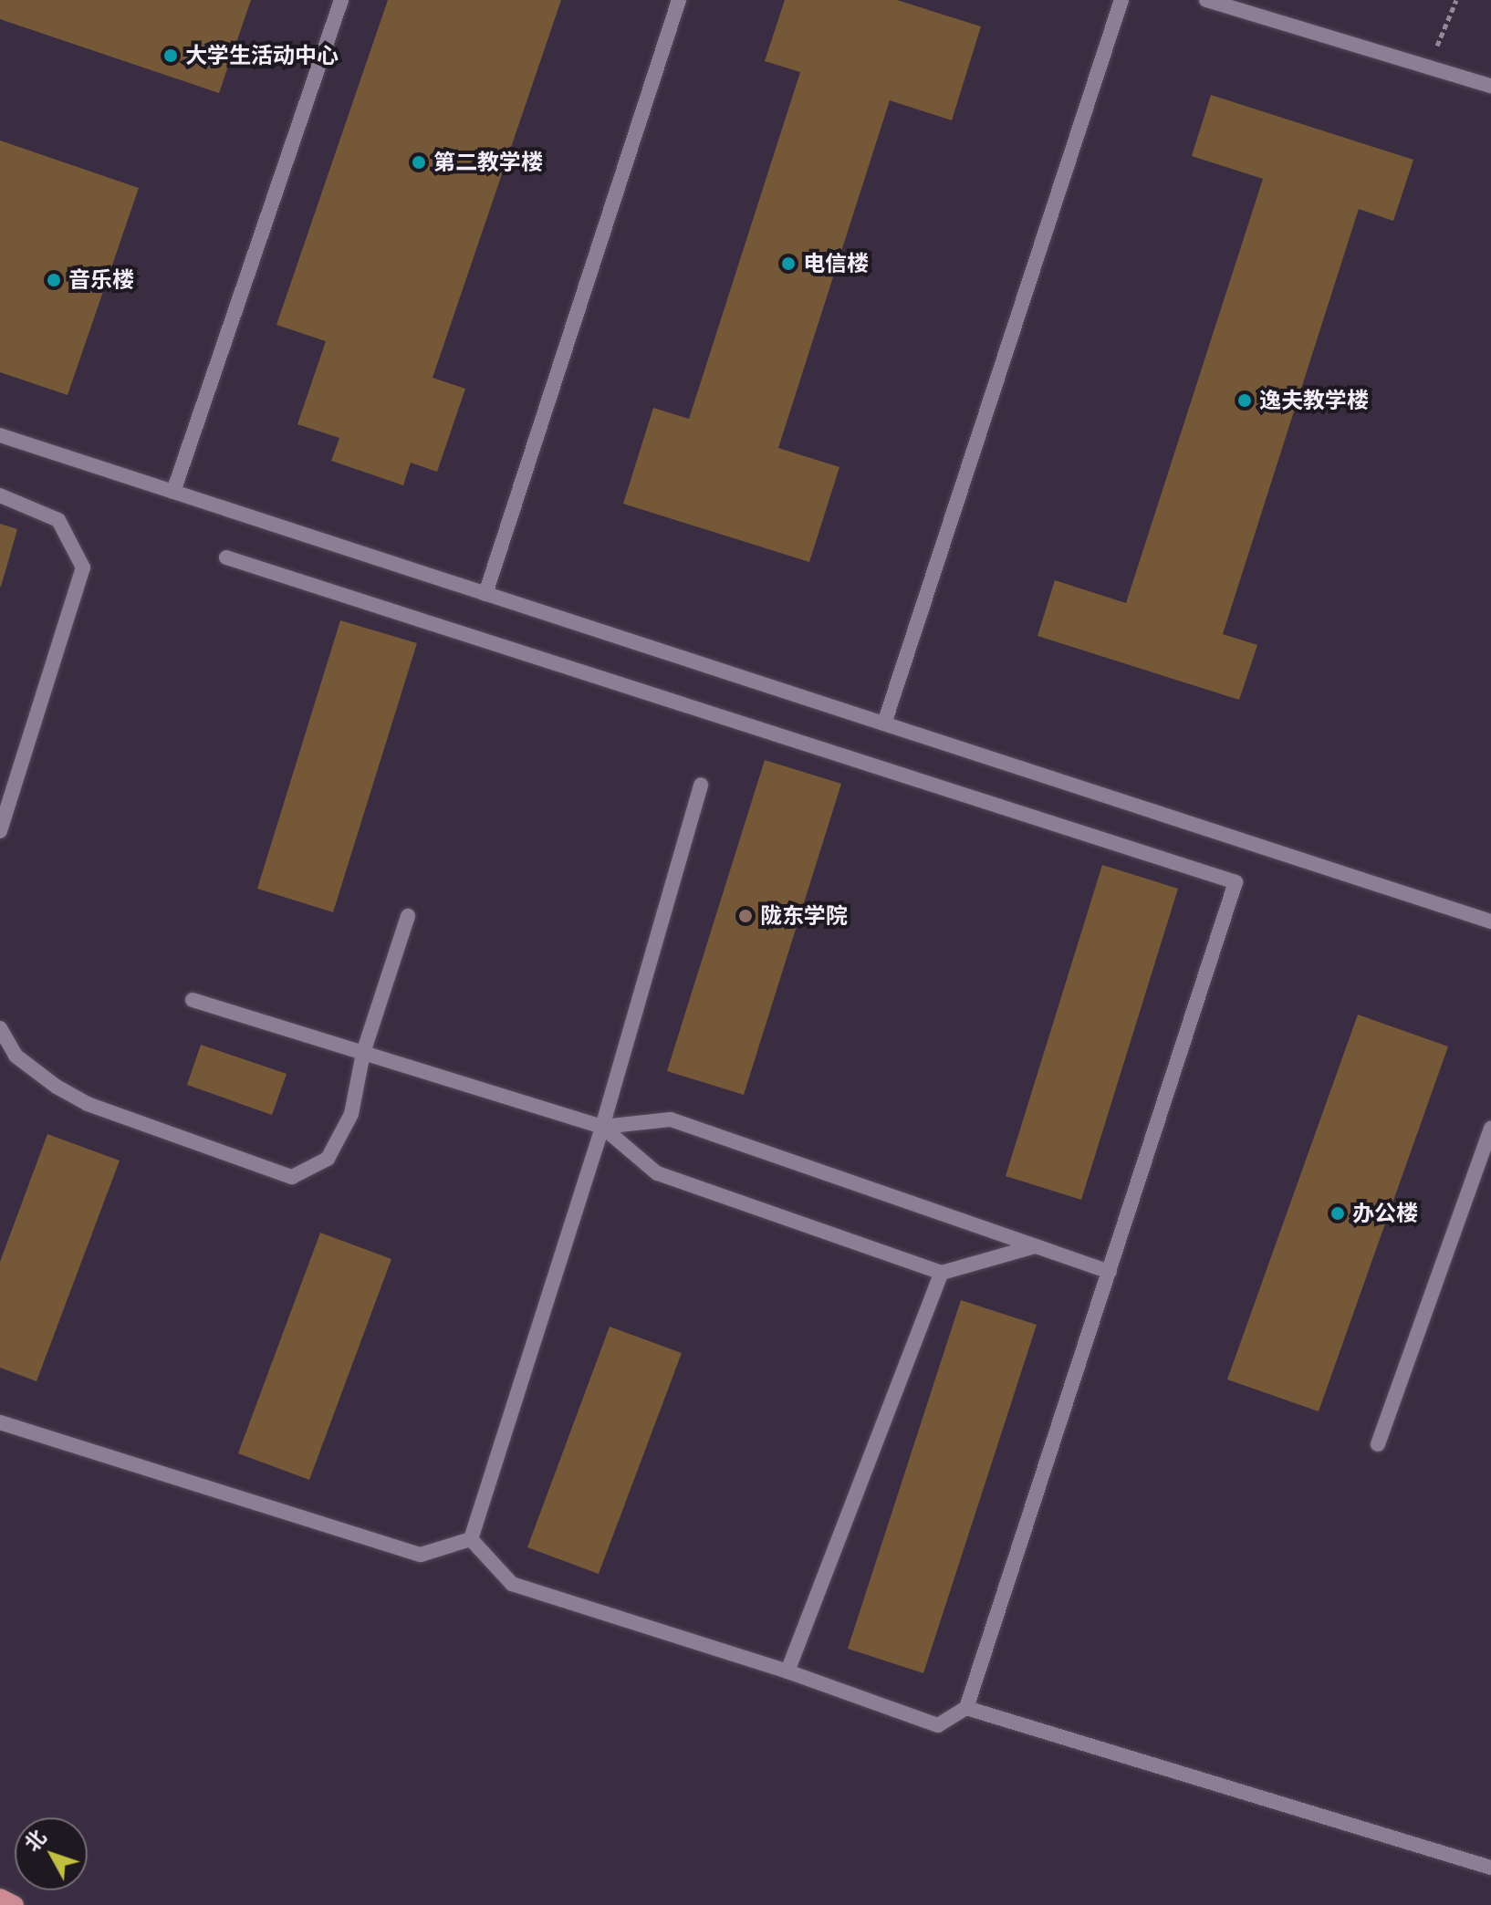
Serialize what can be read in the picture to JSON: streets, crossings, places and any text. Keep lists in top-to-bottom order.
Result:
{
  "places": [
    "大学生活动中心",
    "第二教学楼",
    "电信楼",
    "音乐楼",
    "逸夫教学楼",
    "陇东学院",
    "办公楼"
  ],
  "north": "top left"
}
